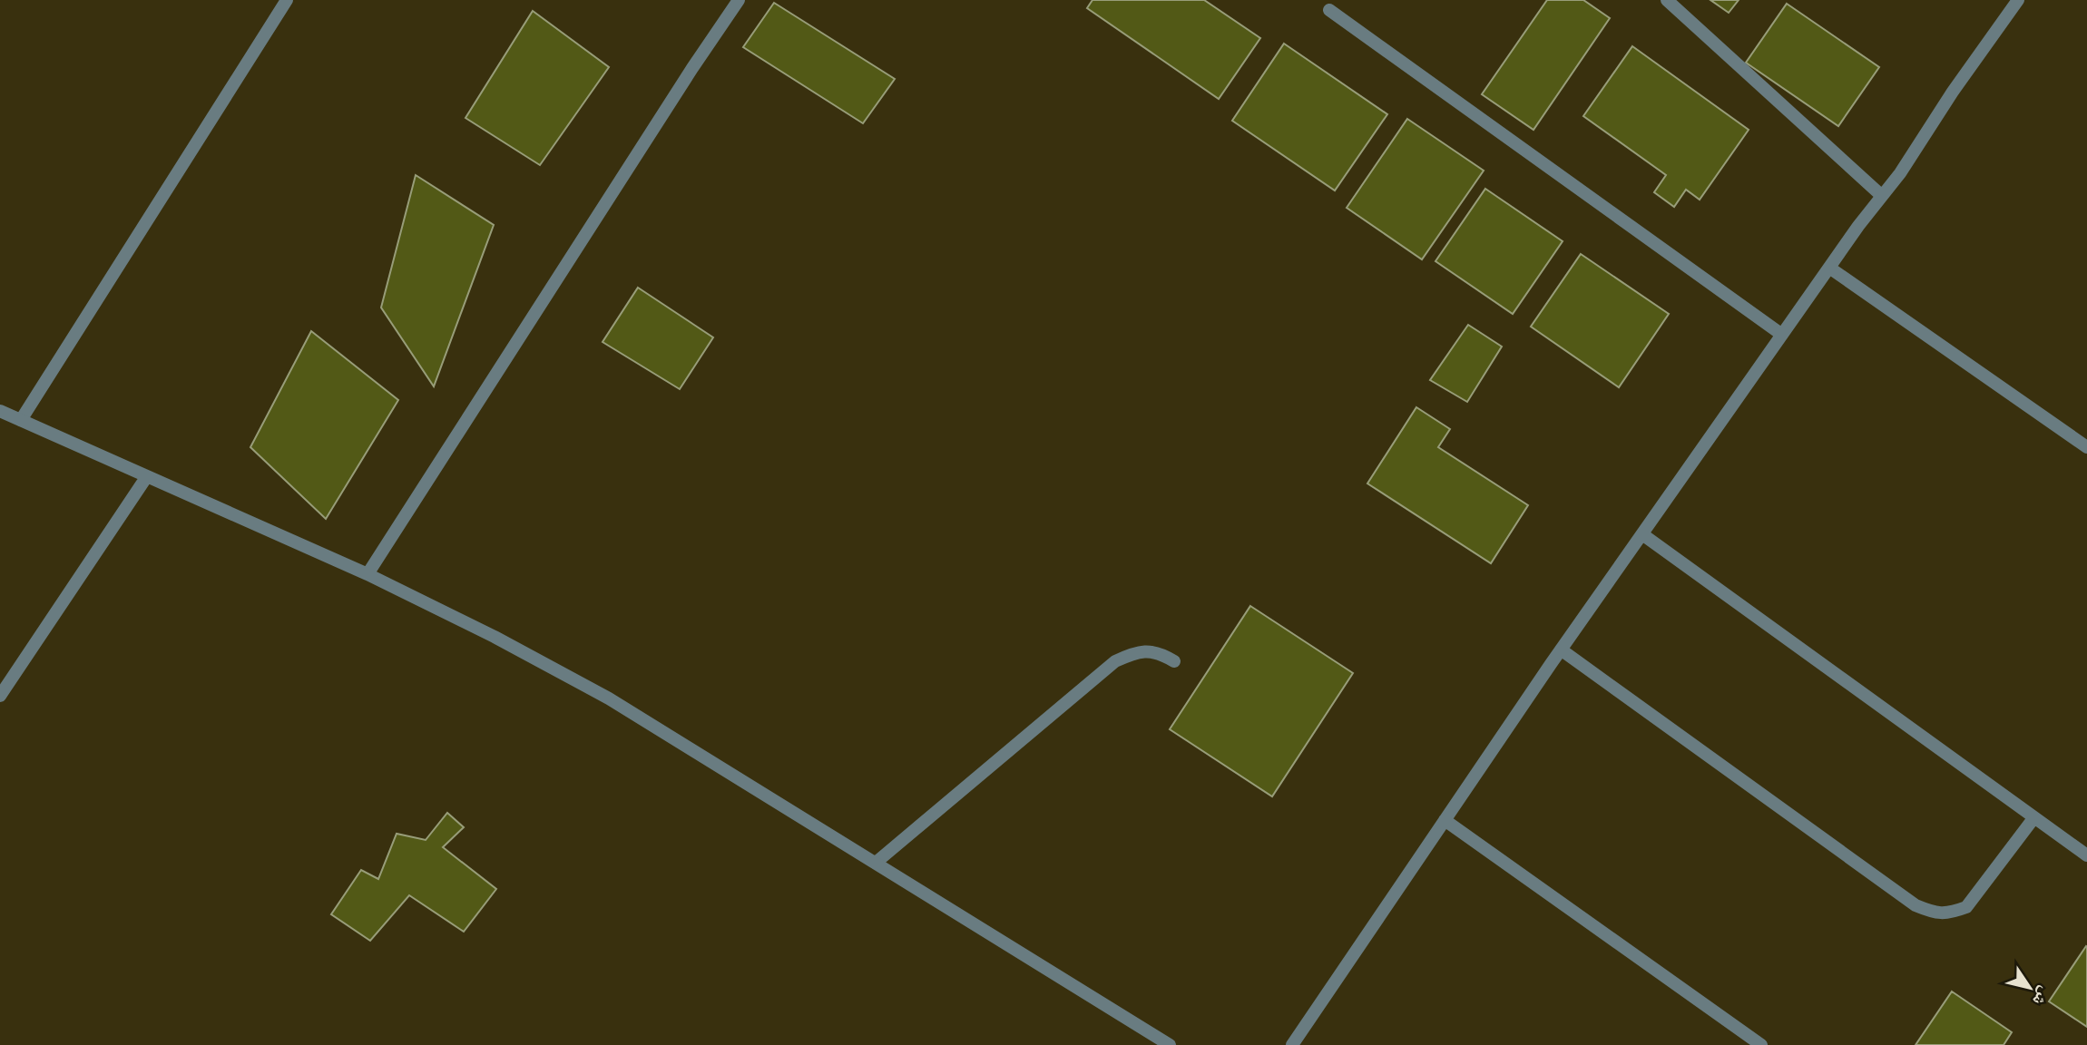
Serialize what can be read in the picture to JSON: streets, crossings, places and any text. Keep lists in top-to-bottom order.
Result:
{
  "north": "bottom right"
}
